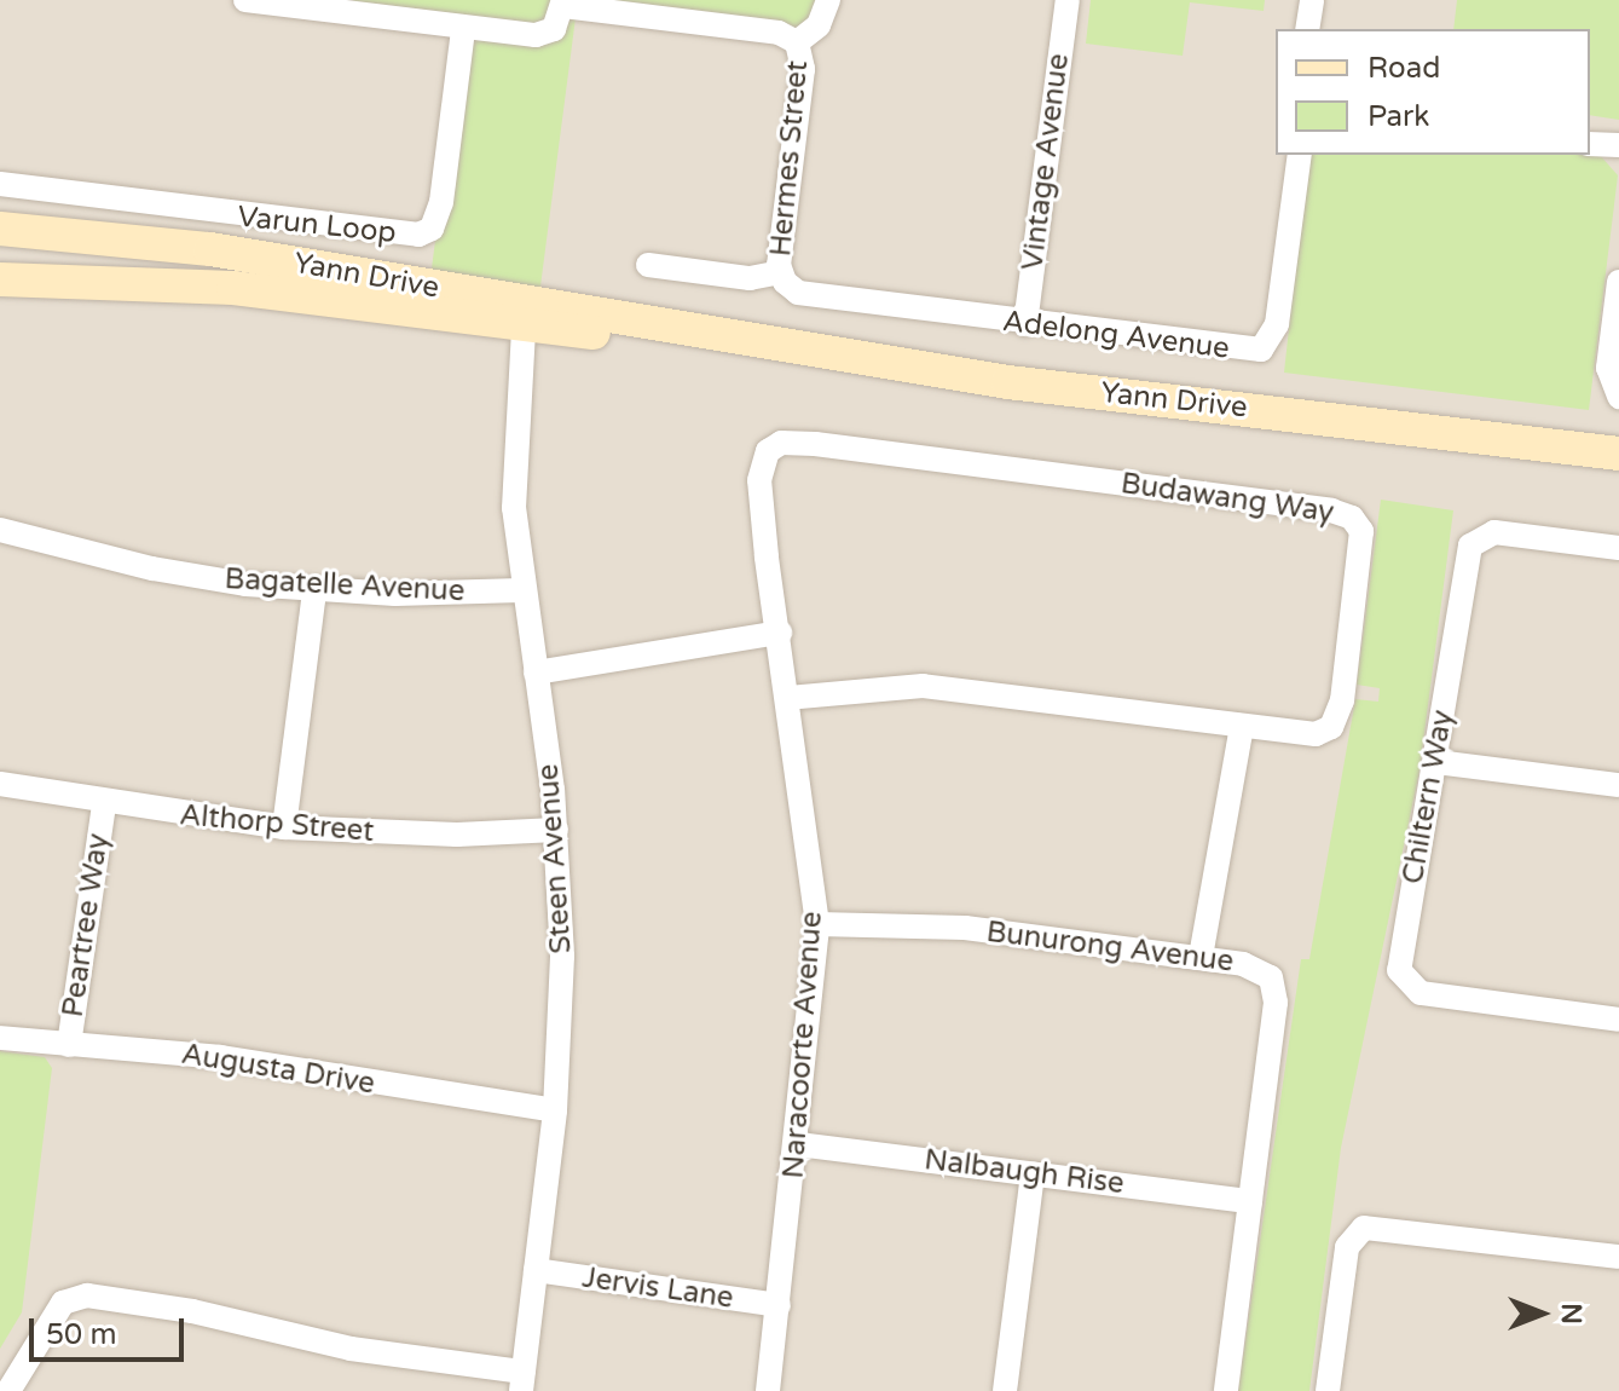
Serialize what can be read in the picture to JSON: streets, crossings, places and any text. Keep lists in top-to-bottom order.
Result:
{
  "streets": {
    "street": [
      "Hermes Street",
      "Vintage Avenue",
      "Varun Loop",
      "Yann Drive",
      "Adelong Avenue",
      "Budawang Way",
      "Bagatelle Avenue",
      "Chiltern Way",
      "Althorp Street",
      "Steen Avenue",
      "Peartree Way",
      "Bunurong Avenue",
      "Naracoorte Avenue",
      "Augusta Drive",
      "Nalbaugh Rise",
      "Jervis Lane"
    ]
  },
  "crossings": [
    ["Hermes Street", "Adelong Avenue"],
    ["Vintage Avenue", "Adelong Avenue"],
    ["Yann Drive", "Steen Avenue"],
    ["Budawang Way", "Naracoorte Avenue"],
    ["Bagatelle Avenue", "Steen Avenue"],
    ["Althorp Street", "Steen Avenue"],
    ["Althorp Street", "Peartree Way"],
    ["Steen Avenue", "Augusta Drive"],
    ["Steen Avenue", "Jervis Lane"],
    ["Peartree Way", "Augusta Drive"],
    ["Bunurong Avenue", "Naracoorte Avenue"],
    ["Bunurong Avenue", "Nalbaugh Rise"],
    ["Naracoorte Avenue", "Nalbaugh Rise"],
    ["Naracoorte Avenue", "Jervis Lane"]
  ],
  "legend": ["Road", "Park"],
  "scale_bar": "50 m",
  "north": "right"
}
